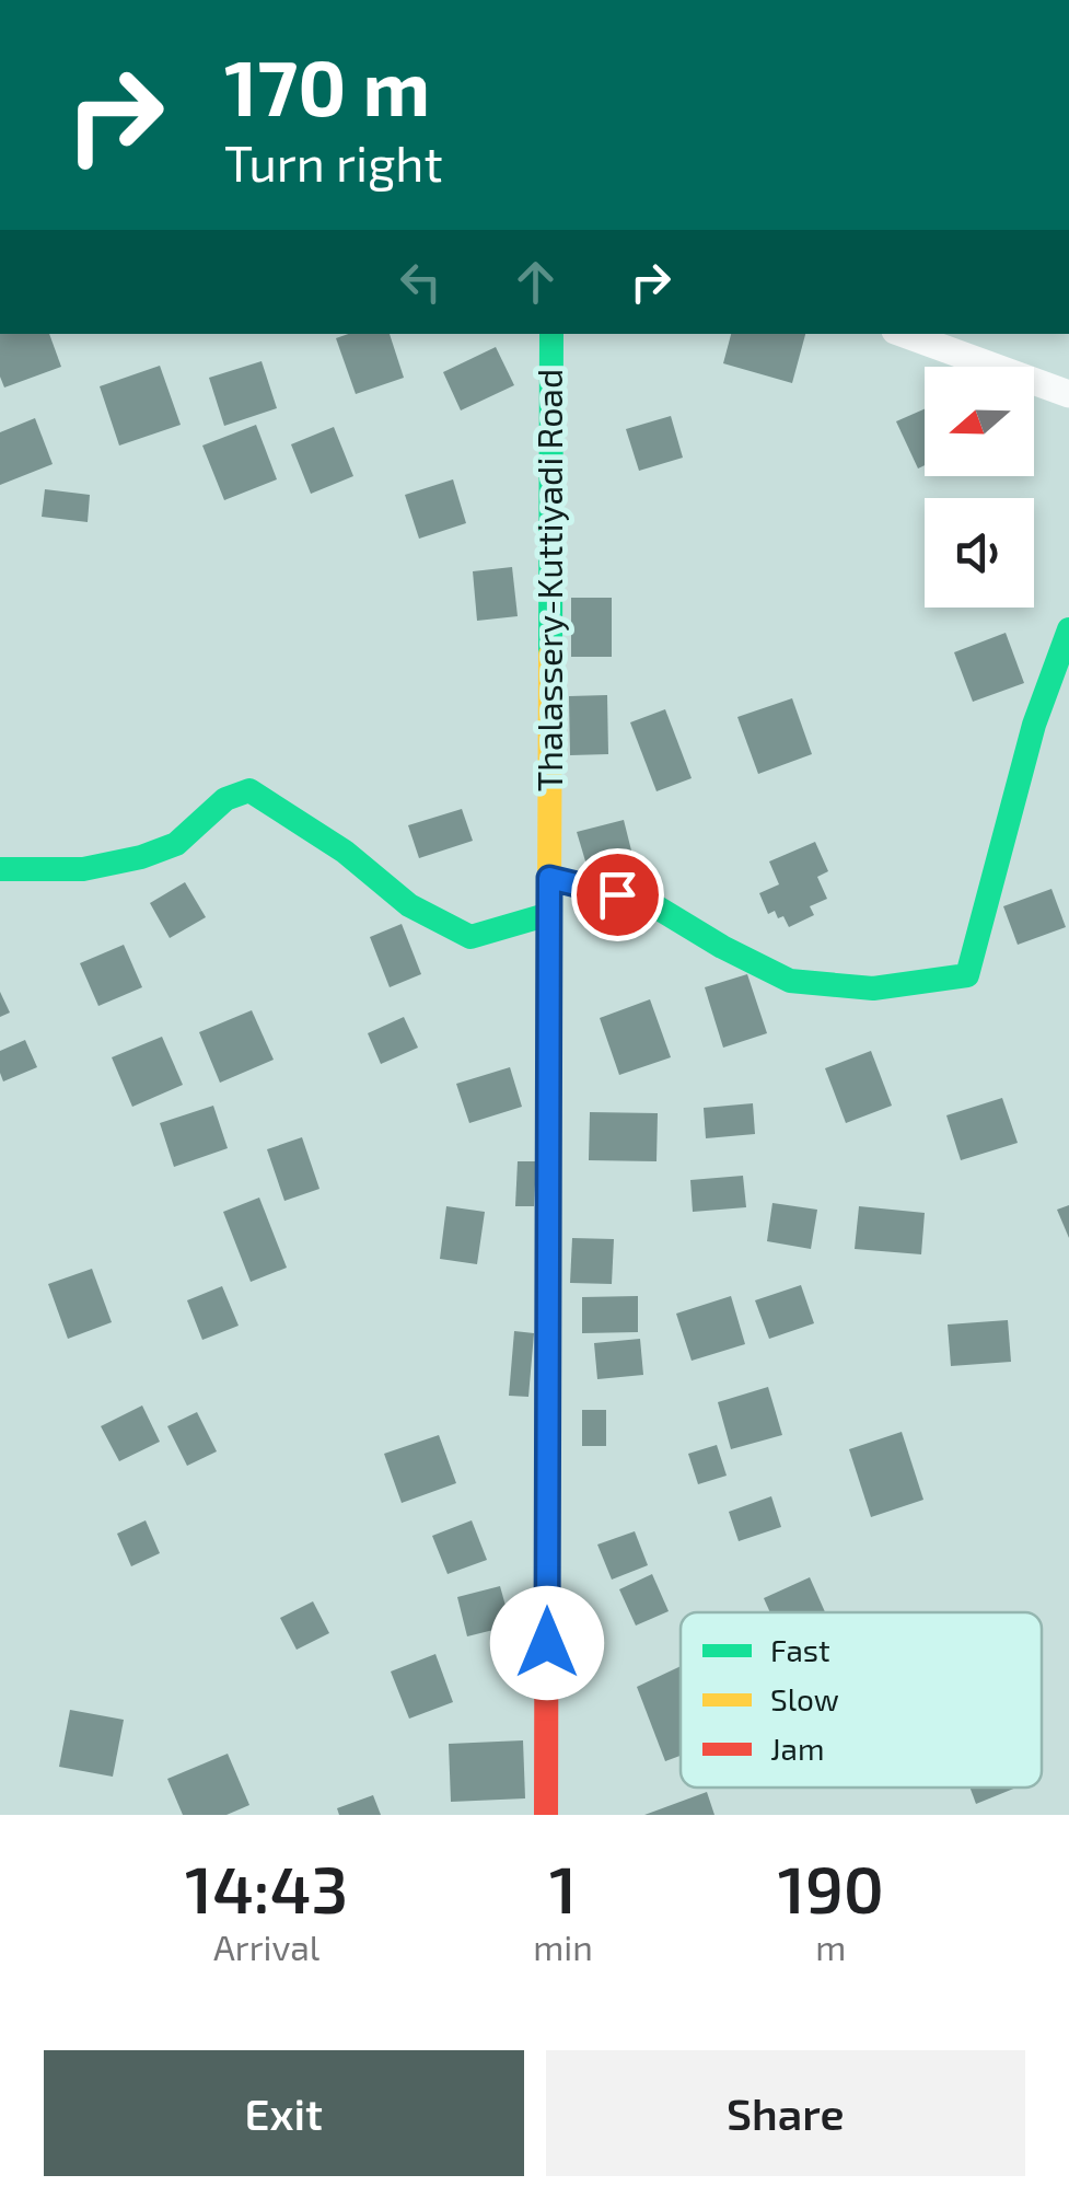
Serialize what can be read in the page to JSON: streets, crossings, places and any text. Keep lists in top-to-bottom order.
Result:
{
  "streets": {
    "main road": ["Thalassery-Kuttiyadi Road"]
  },
  "legend": ["Fast", "Slow", "Jam"],
  "north": "left",
  "page": {
    "turn": ["170 m", "Turn right"],
    "eta": [
      "14:43",
      "Arrival",
      "1",
      "min",
      "190",
      "m"
    ],
    "buttons": ["Exit", "Share"]
  }
}
